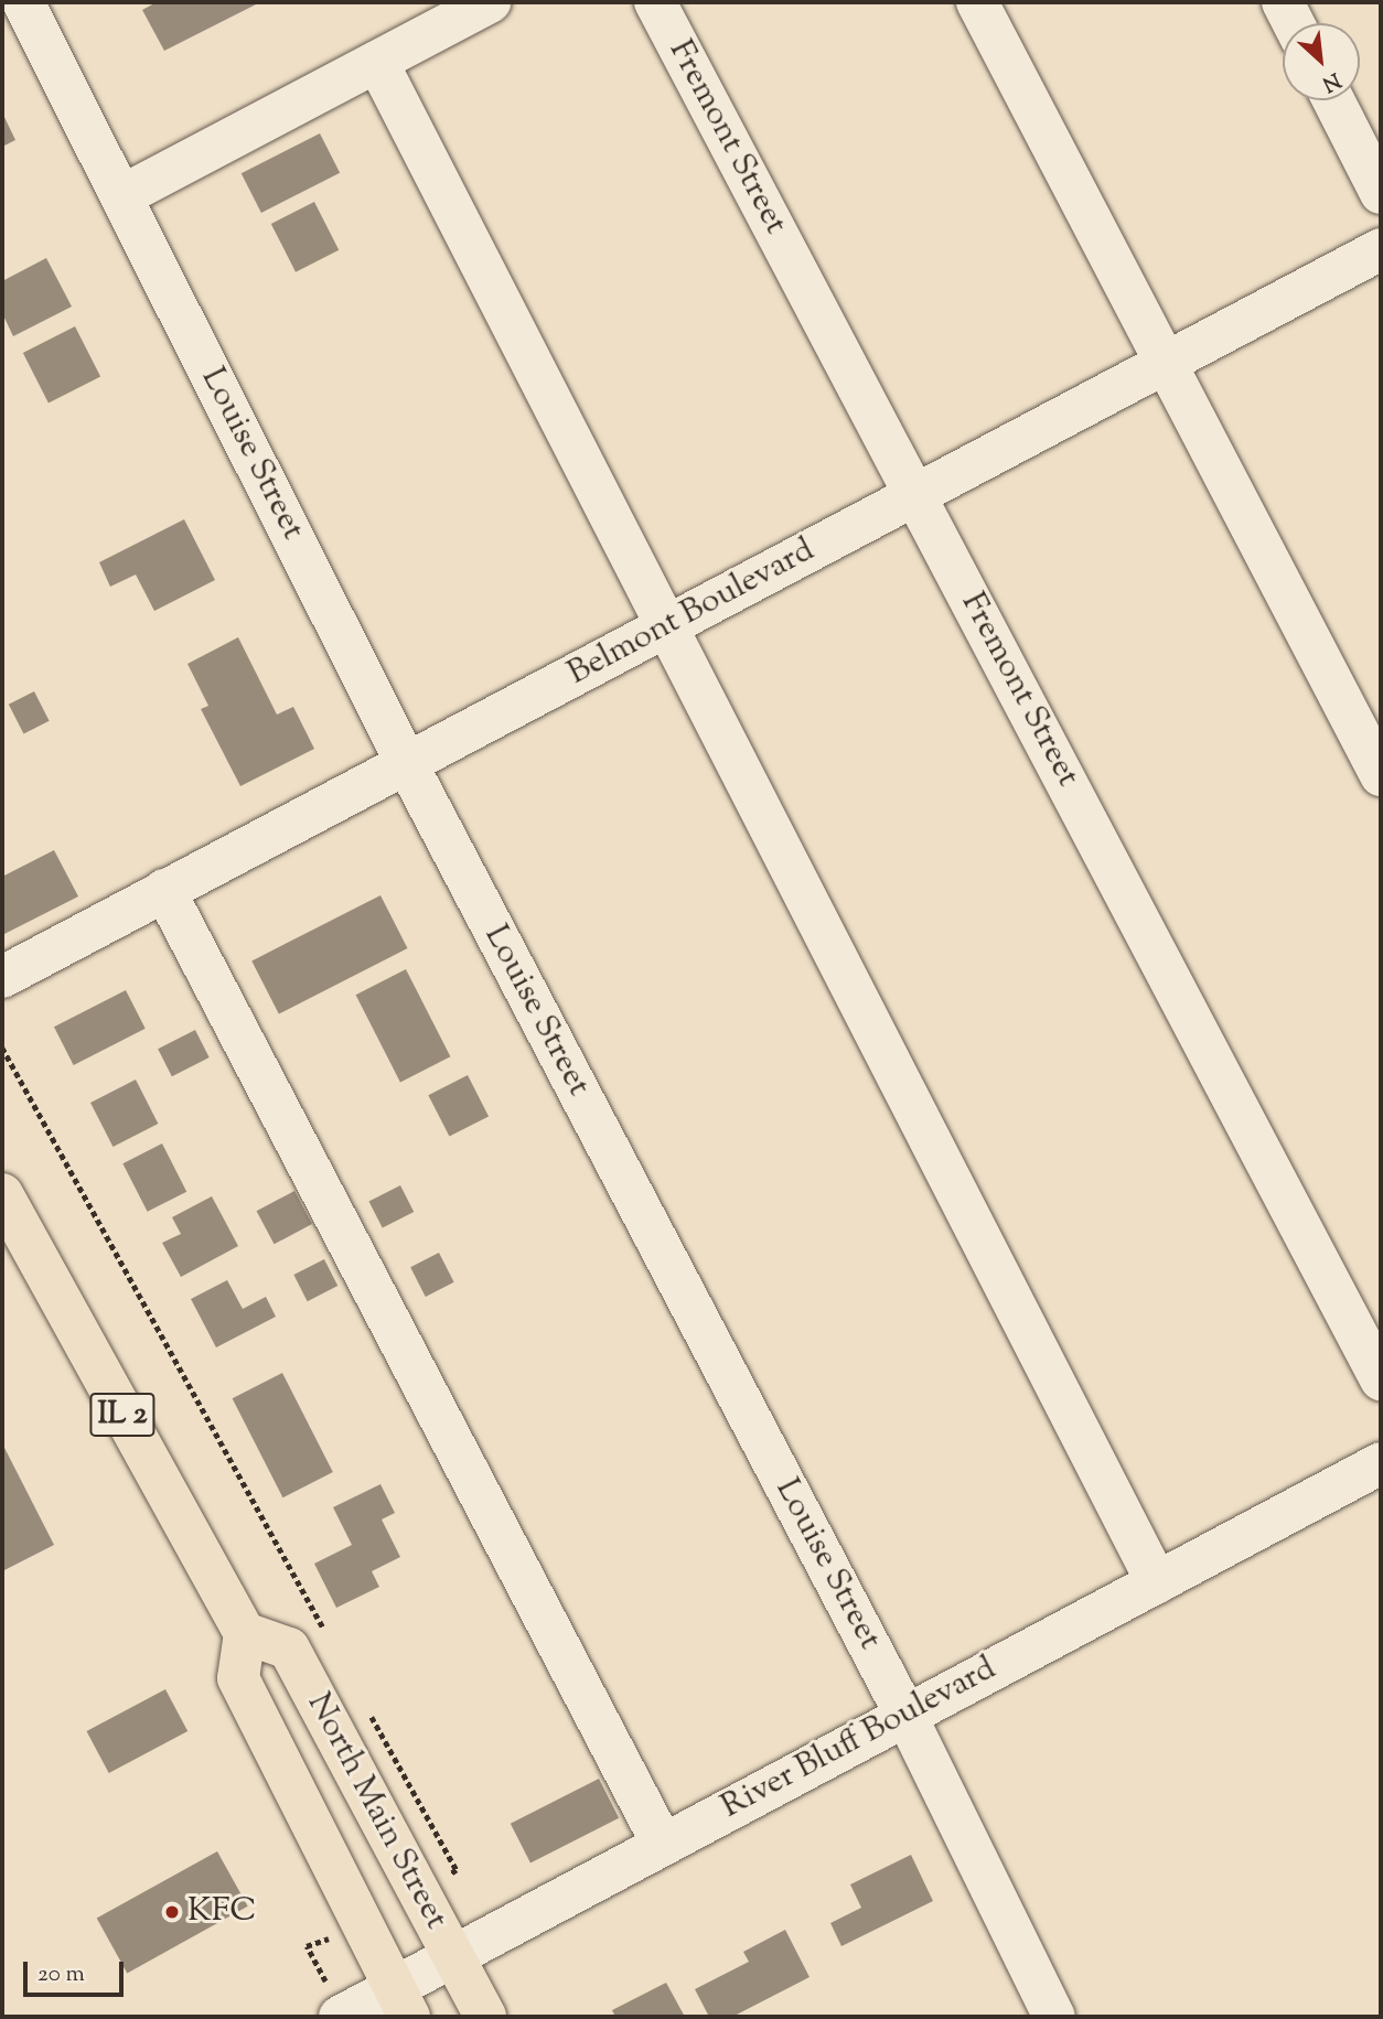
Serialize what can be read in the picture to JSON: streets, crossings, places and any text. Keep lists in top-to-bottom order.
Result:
{
  "streets": {
    "main road": ["IL 2", "North Main Street"],
    "street": [
      "Fremont Street",
      "Louise Street",
      "Belmont Boulevard",
      "River Bluff Boulevard"
    ]
  },
  "crossings": [
    ["Fremont Street", "Belmont Boulevard"],
    ["Louise Street", "Belmont Boulevard"],
    ["Louise Street", "River Bluff Boulevard"],
    ["IL 2", "North Main Street"],
    ["River Bluff Boulevard", "North Main Street"]
  ],
  "places": ["KFC"],
  "scale_bar": "20 m",
  "north": "bottom right"
}
